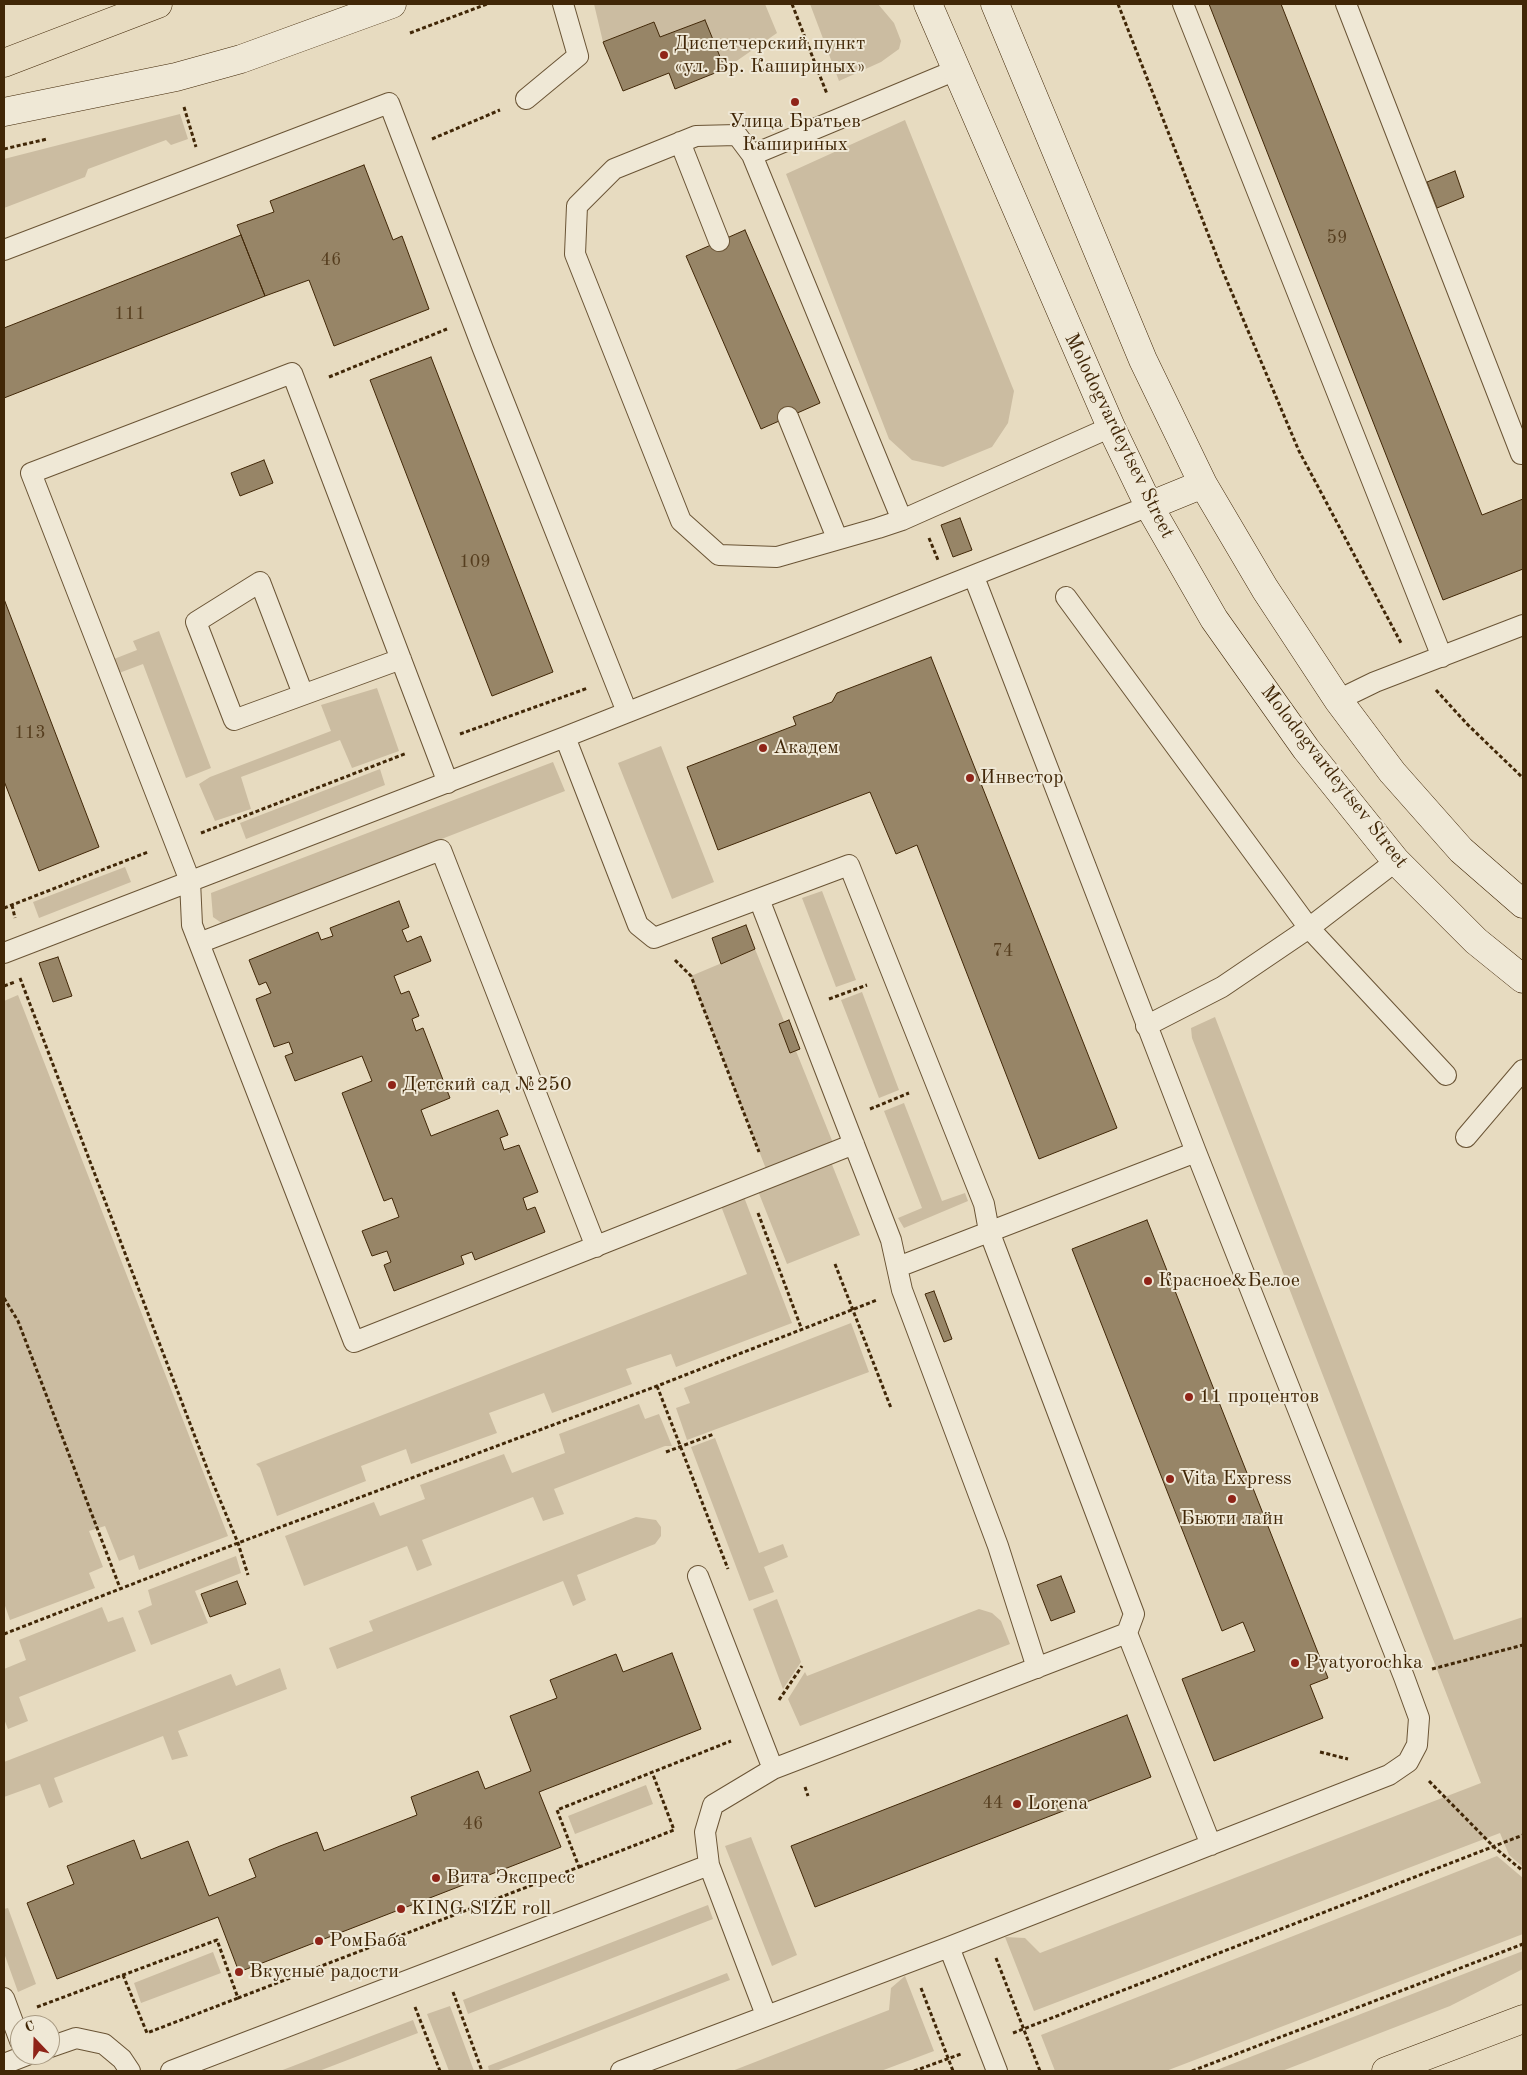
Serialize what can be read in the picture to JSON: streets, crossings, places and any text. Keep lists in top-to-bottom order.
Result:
{
  "streets": {
    "main road": ["Molodogvardeytsev Street"]
  },
  "places": [
    "Диспетчерский пункт «ул. Бр. Кашириных»",
    "Улица Братьев Кашириных",
    "Академ",
    "Инвестор",
    "Детский сад №250",
    "Красное&Белое",
    "11 процентов",
    "Vita Express",
    "Бьюти лайн",
    "Pyatyorochka",
    "Lorena",
    "Вита Экспресс",
    "KING SIZE roll",
    "РомБаба",
    "Вкусные радости"
  ],
  "house_numbers": [
    "59",
    "46",
    "111",
    "109",
    "113",
    "74",
    "44",
    "46"
  ],
  "north": "top"
}
